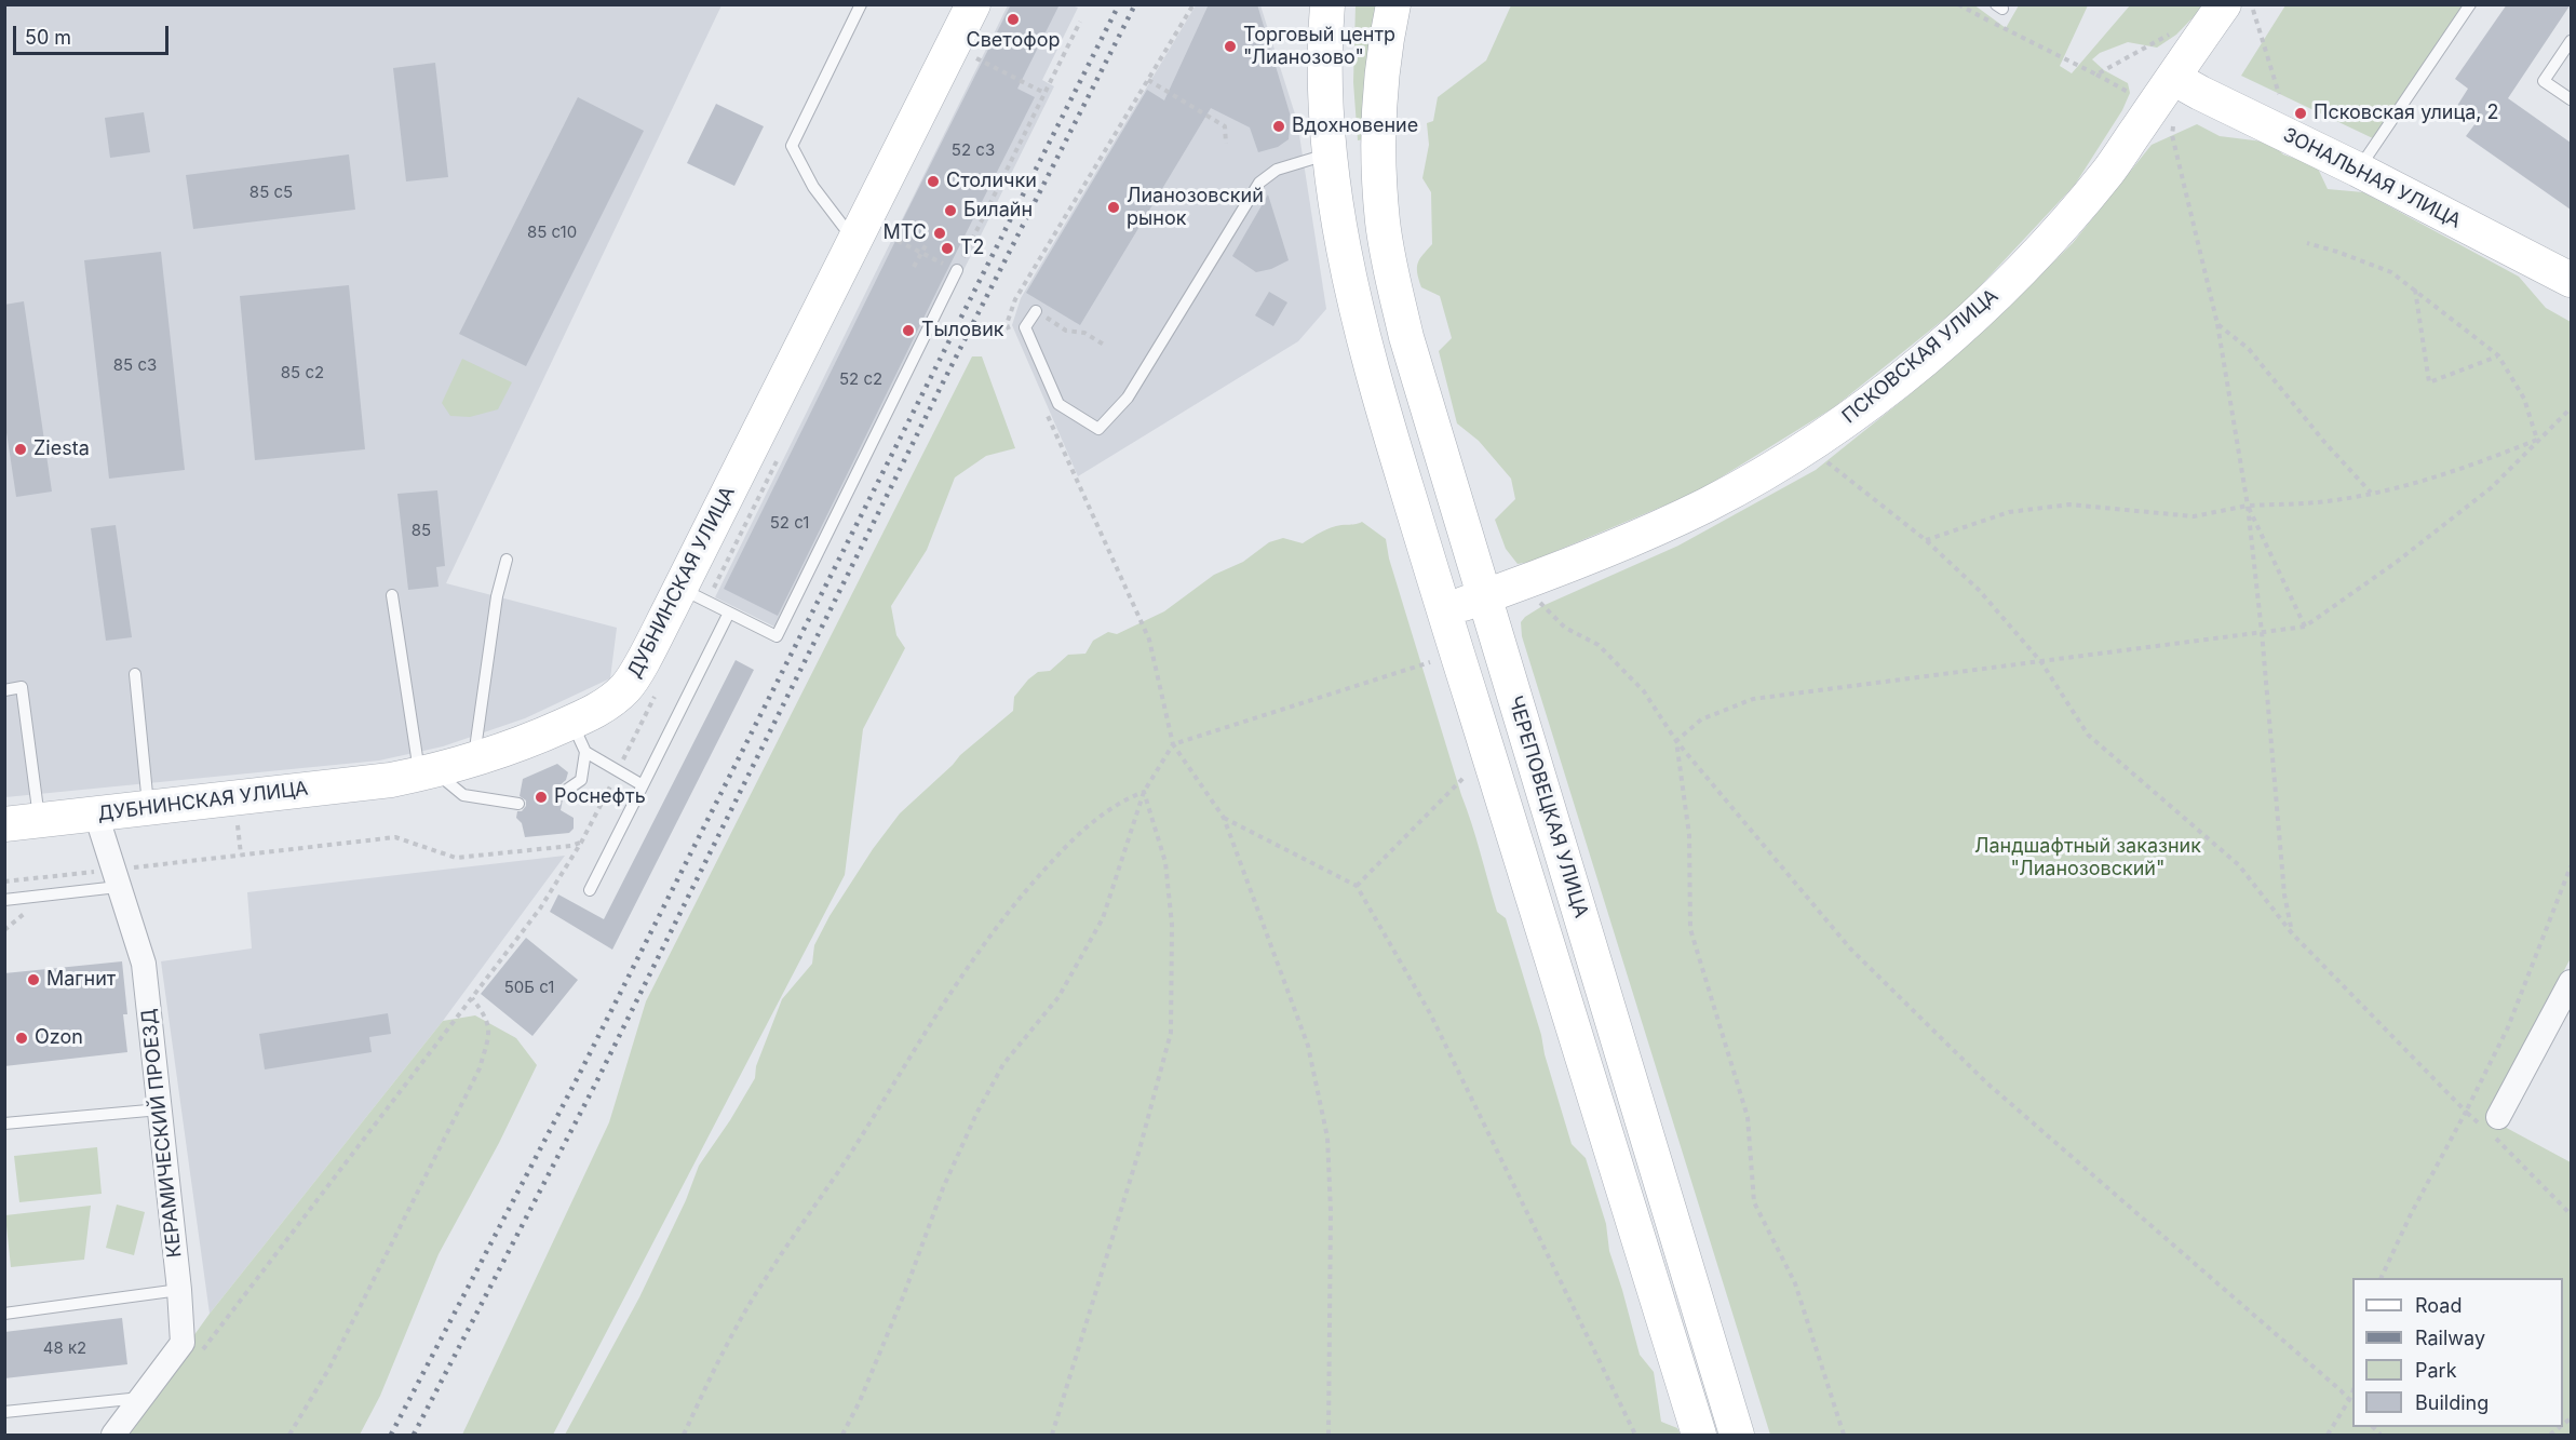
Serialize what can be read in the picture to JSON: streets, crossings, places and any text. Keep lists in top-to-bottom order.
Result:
{
  "streets": {
    "main road": [
      "ЗОНАЛЬНАЯ УЛИЦА",
      "ПСКОВСКАЯ УЛИЦА",
      "ДУБНИНСКАЯ УЛИЦА",
      "ЧЕРЕПОВЕЦКАЯ УЛИЦА"
    ],
    "street": ["КЕРАМИЧЕСКИЙ ПРОЕЗД"]
  },
  "crossings": [
    ["ЗОНАЛЬНАЯ УЛИЦА", "ПСКОВСКАЯ УЛИЦА"],
    ["ПСКОВСКАЯ УЛИЦА", "ЧЕРЕПОВЕЦКАЯ УЛИЦА"],
    ["ДУБНИНСКАЯ УЛИЦА", "КЕРАМИЧЕСКИЙ ПРОЕЗД"]
  ],
  "parks": ["Ландшафтный заказник \"Лианозовский\""],
  "places": [
    "Светофор",
    "Торговый центр \"Лианозово\"",
    "Псковская улица, 2",
    "Вдохновение",
    "Столички",
    "Лианозовский рынок",
    "Билайн",
    "МТС",
    "T2",
    "Тыловик",
    "Ziesta",
    "Роснефть",
    "Магнит",
    "Ozon"
  ],
  "house_numbers": [
    "52 с3",
    "85 с5",
    "85 с10",
    "85 с3",
    "85 с2",
    "52 с2",
    "52 с1",
    "85",
    "50Б с1",
    "48 к2"
  ],
  "legend": [
    "Road",
    "Railway",
    "Park",
    "Building"
  ],
  "scale_bar": "50 m"
}
